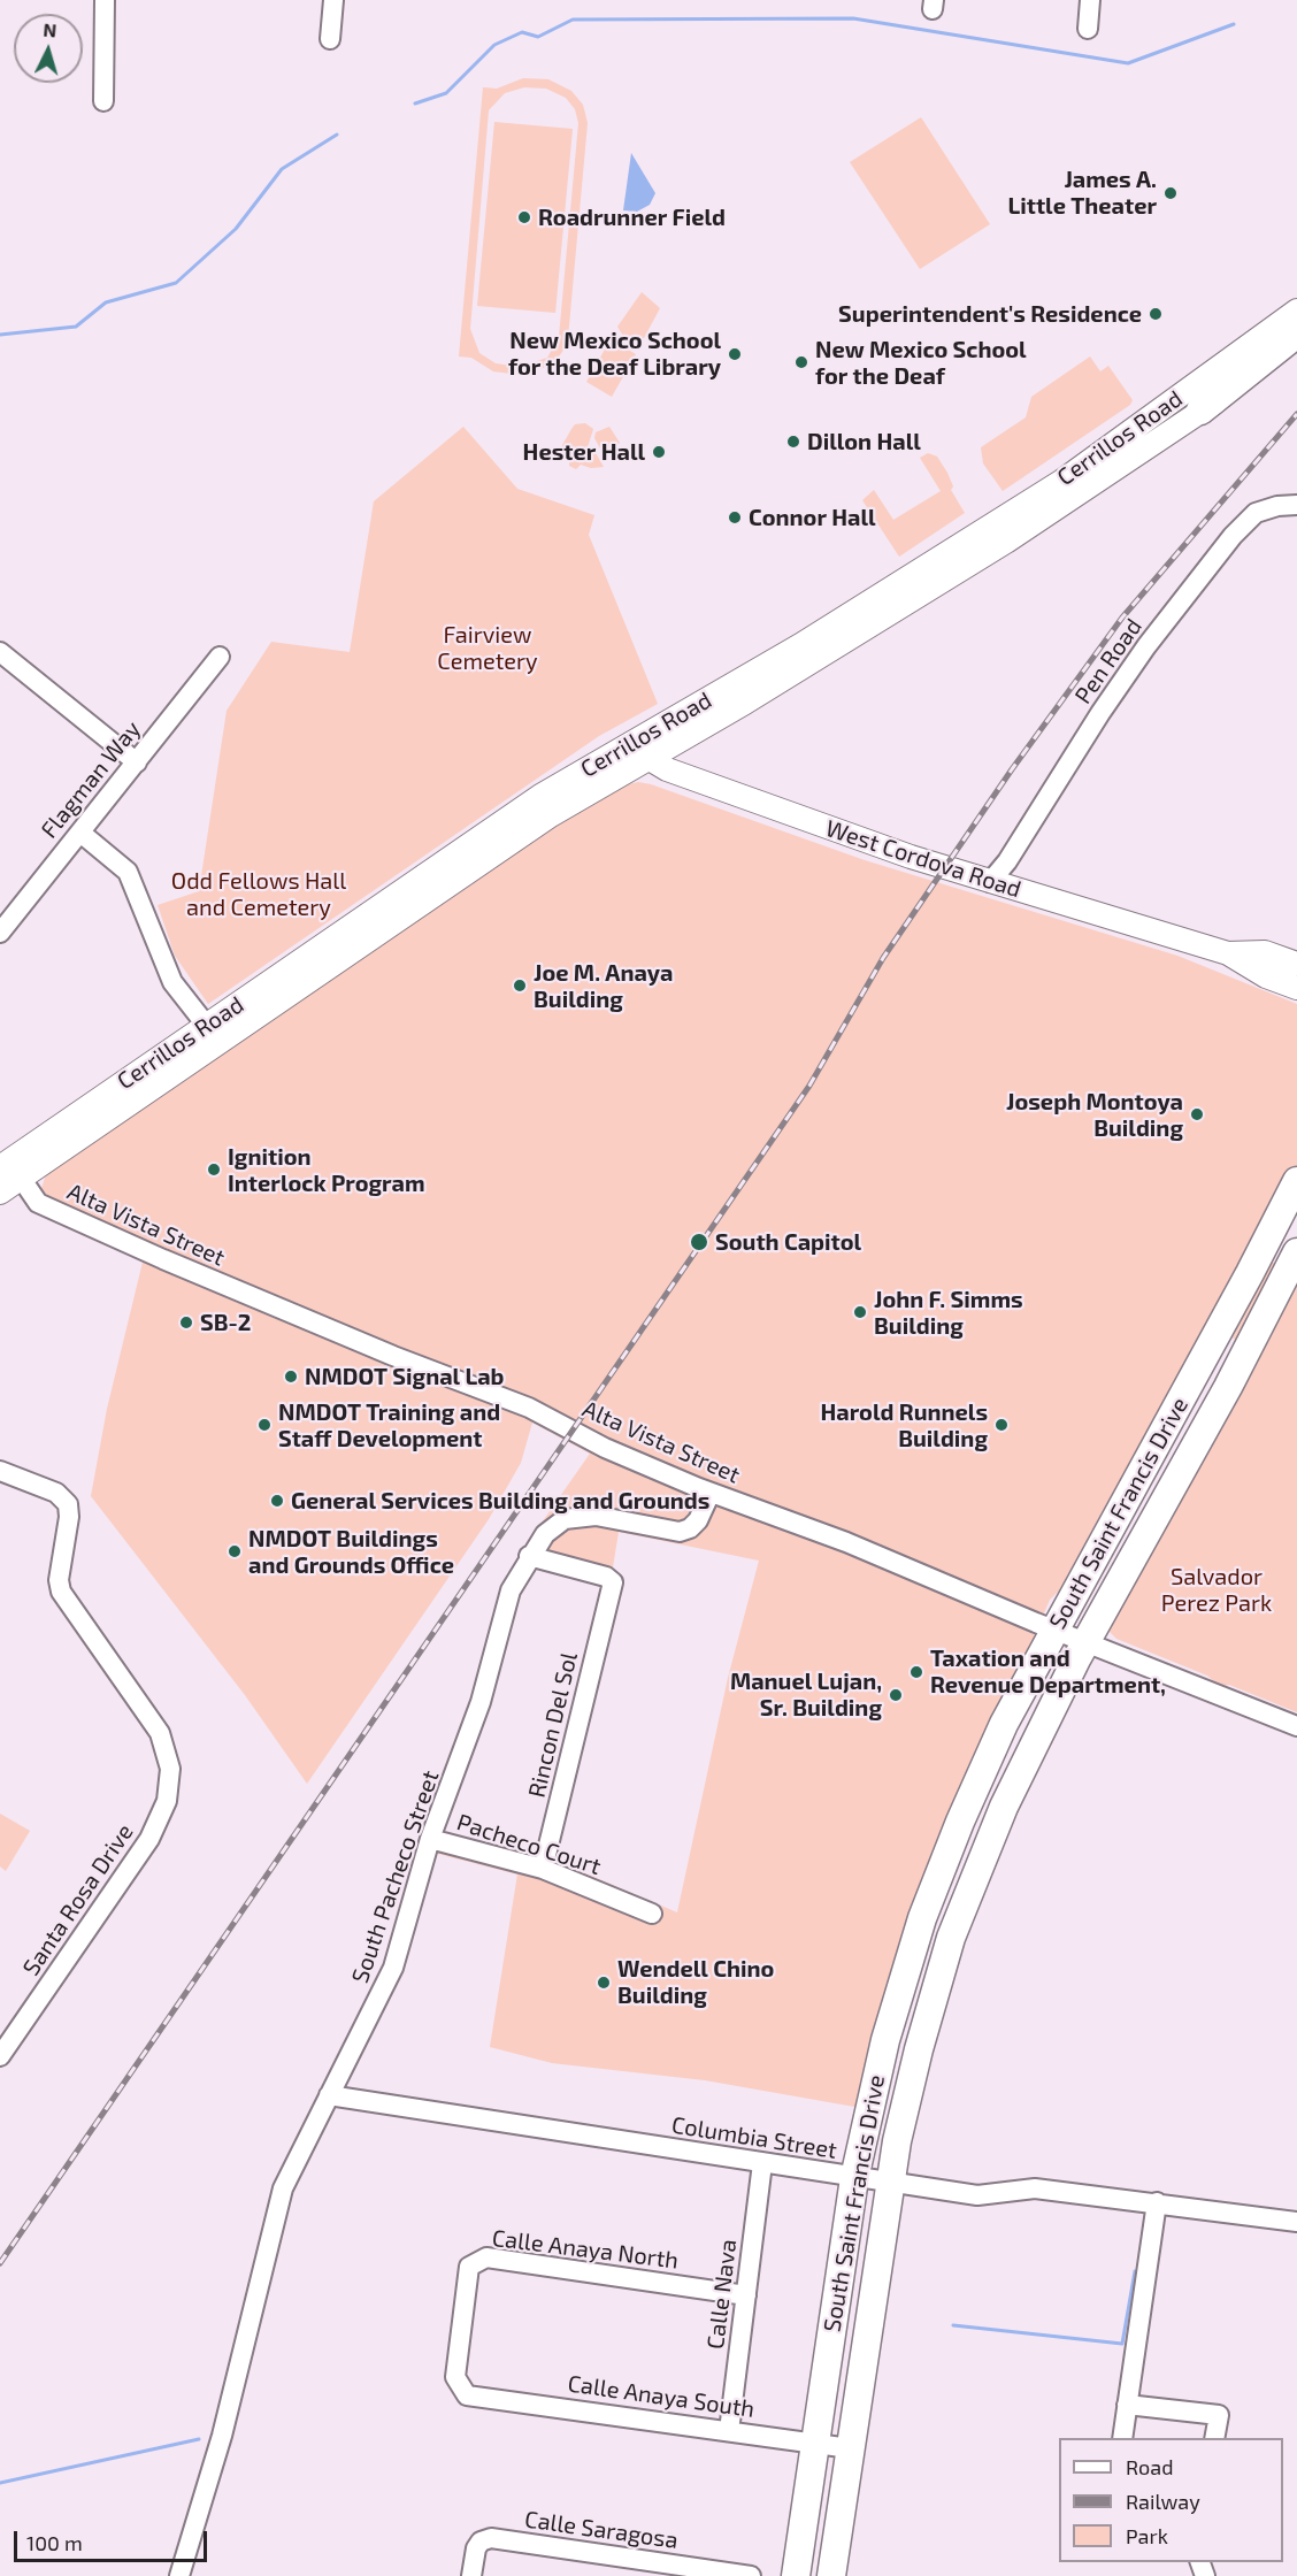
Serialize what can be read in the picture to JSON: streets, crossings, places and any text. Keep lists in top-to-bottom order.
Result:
{
  "streets": {
    "highway": ["South Saint Francis Drive"],
    "main road": ["Cerrillos Road", "West Cordova Road"],
    "street": [
      "Pen Road",
      "Flagman Way",
      "Alta Vista Street",
      "Rincon Del Sol",
      "Pacheco Court",
      "South Pacheco Street",
      "Santa Rosa Drive",
      "Columbia Street",
      "Calle Anaya North",
      "Calle Nava",
      "Calle Anaya South",
      "Calle Saragosa"
    ]
  },
  "crossings": [
    ["Cerrillos Road", "West Cordova Road"],
    ["Cerrillos Road", "Alta Vista Street"],
    ["Pen Road", "West Cordova Road"],
    ["Alta Vista Street", "South Saint Francis Drive"],
    ["Alta Vista Street", "South Pacheco Street"],
    ["South Saint Francis Drive", "Columbia Street"],
    ["South Saint Francis Drive", "Calle Anaya South"],
    ["Rincon Del Sol", "Pacheco Court"],
    ["Rincon Del Sol", "South Pacheco Street"],
    ["Pacheco Court", "South Pacheco Street"],
    ["South Pacheco Street", "Columbia Street"],
    ["Columbia Street", "Calle Nava"],
    ["Calle Anaya North", "Calle Nava"],
    ["Calle Anaya North", "Calle Anaya South"],
    ["Calle Nava", "Calle Anaya South"]
  ],
  "parks": ["Fairview Cemetery", "Odd Fellows Hall and Cemetery", "Salvador Perez Park"],
  "places": [
    "James A. Little Theater",
    "Roadrunner Field",
    "Superintendent's Residence",
    "New Mexico School for the Deaf Library",
    "New Mexico School for the Deaf",
    "Dillon Hall",
    "Hester Hall",
    "Connor Hall",
    "Joe M. Anaya Building",
    "Joseph Montoya Building",
    "Ignition Interlock Program",
    "South Capitol",
    "John F. Simms Building",
    "SB-2",
    "NMDOT Signal Lab",
    "NMDOT Training and Staff Development",
    "Harold Runnels Building",
    "General Services Building and Grounds",
    "NMDOT Buildings and Grounds Office",
    "Taxation and Revenue Department,",
    "Manuel Lujan, Sr. Building",
    "Wendell Chino Building"
  ],
  "legend": ["Road", "Railway", "Park"],
  "scale_bar": "100 m",
  "north": "top"
}
